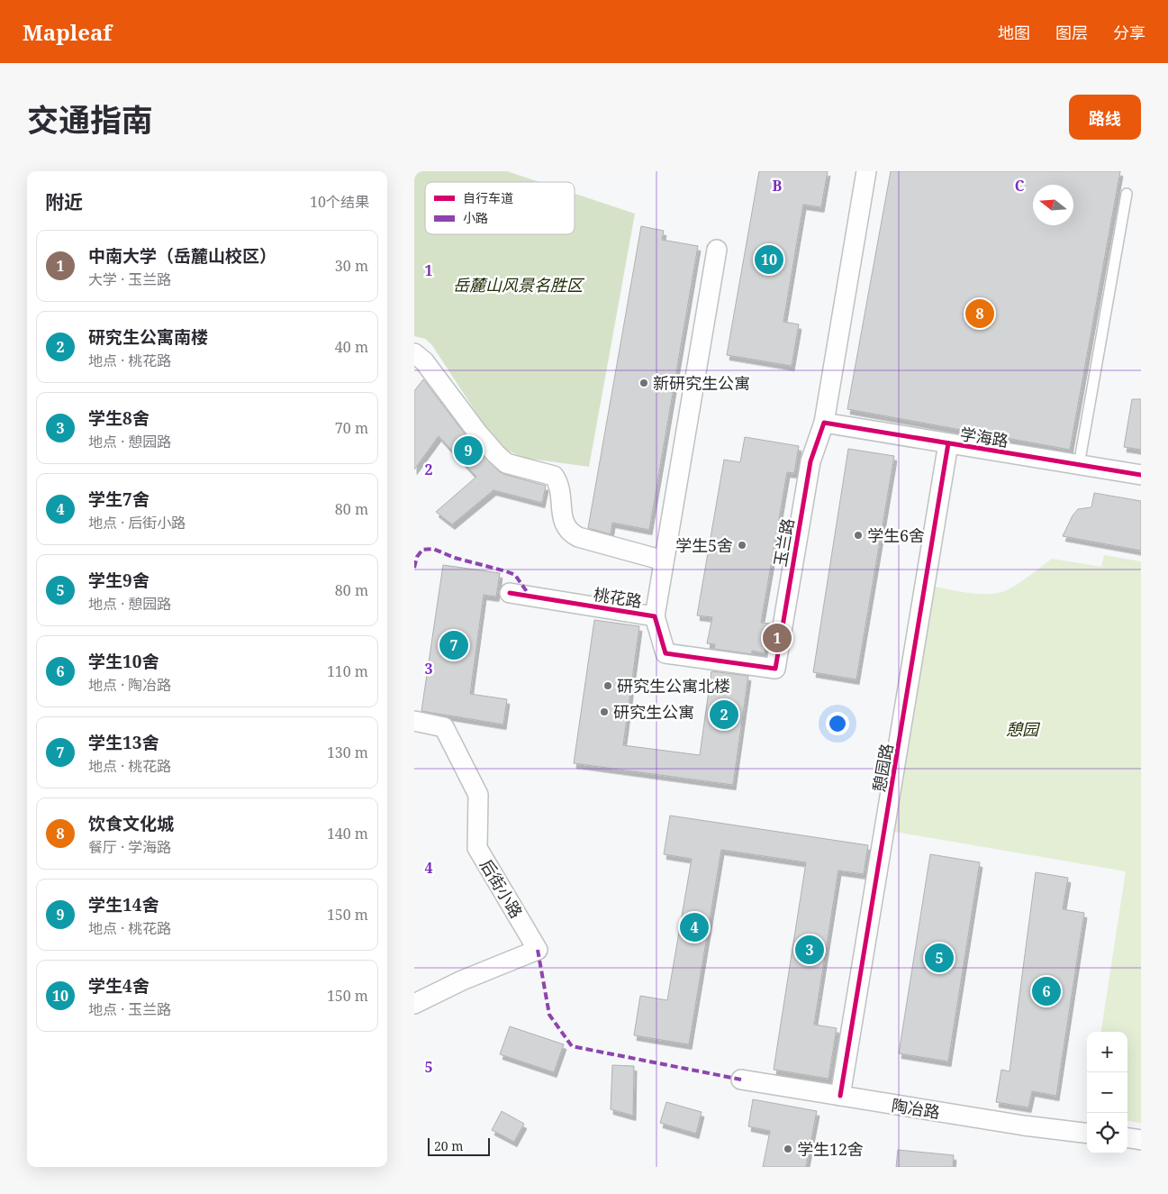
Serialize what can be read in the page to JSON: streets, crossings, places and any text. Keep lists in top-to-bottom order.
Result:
{
  "streets": {
    "street": [
      "学海路",
      "玉兰路",
      "桃花路",
      "憩园路",
      "后街小路",
      "陶冶路"
    ]
  },
  "crossings": [
    ["学海路", "玉兰路"],
    ["学海路", "憩园路"],
    ["玉兰路", "桃花路"],
    ["憩园路", "陶冶路"]
  ],
  "parks": ["岳麓山风景名胜区", "憩园"],
  "places": [
    "新研究生公寓",
    "学生6舍",
    "学生5舍",
    "研究生公寓北楼",
    "研究生公寓",
    "学生12舍"
  ],
  "legend": ["自行车道", "小路"],
  "scale_bar": "20 m",
  "north": "left",
  "page": {
    "header": "Mapleaf",
    "nav": ["地图", "图层", "分享"],
    "title": "交通指南",
    "buttons": "路线",
    "heading": ["附近", "10个结果"],
    "list": [
      {
        "mark": "1",
        "name": "中南大学（岳麓山校区）",
        "note": "大学 · 玉兰路",
        "value": "30 m"
      },
      {
        "mark": "2",
        "name": "研究生公寓南楼",
        "note": "地点 · 桃花路",
        "value": "40 m"
      },
      {
        "mark": "3",
        "name": "学生8舍",
        "note": "地点 · 憩园路",
        "value": "70 m"
      },
      {
        "mark": "4",
        "name": "学生7舍",
        "note": "地点 · 后街小路",
        "value": "80 m"
      },
      {
        "mark": "5",
        "name": "学生9舍",
        "note": "地点 · 憩园路",
        "value": "80 m"
      },
      {
        "mark": "6",
        "name": "学生10舍",
        "note": "地点 · 陶冶路",
        "value": "110 m"
      },
      {
        "mark": "7",
        "name": "学生13舍",
        "note": "地点 · 桃花路",
        "value": "130 m"
      },
      {
        "mark": "8",
        "name": "饮食文化城",
        "note": "餐厅 · 学海路",
        "value": "140 m"
      },
      {
        "mark": "9",
        "name": "学生14舍",
        "note": "地点 · 桃花路",
        "value": "150 m"
      },
      {
        "mark": "10",
        "name": "学生4舍",
        "note": "地点 · 玉兰路",
        "value": "150 m"
      }
    ],
    "pins": [
      "10",
      "8",
      "9",
      "1",
      "7",
      "2",
      "4",
      "3",
      "5",
      "6"
    ],
    "map_buttons": ["+", "−"],
    "scale": "20 m"
  },
  "grid": {
    "columns": ["B", "C"],
    "rows": [
      "1",
      "2",
      "3",
      "4",
      "5"
    ]
  }
}
